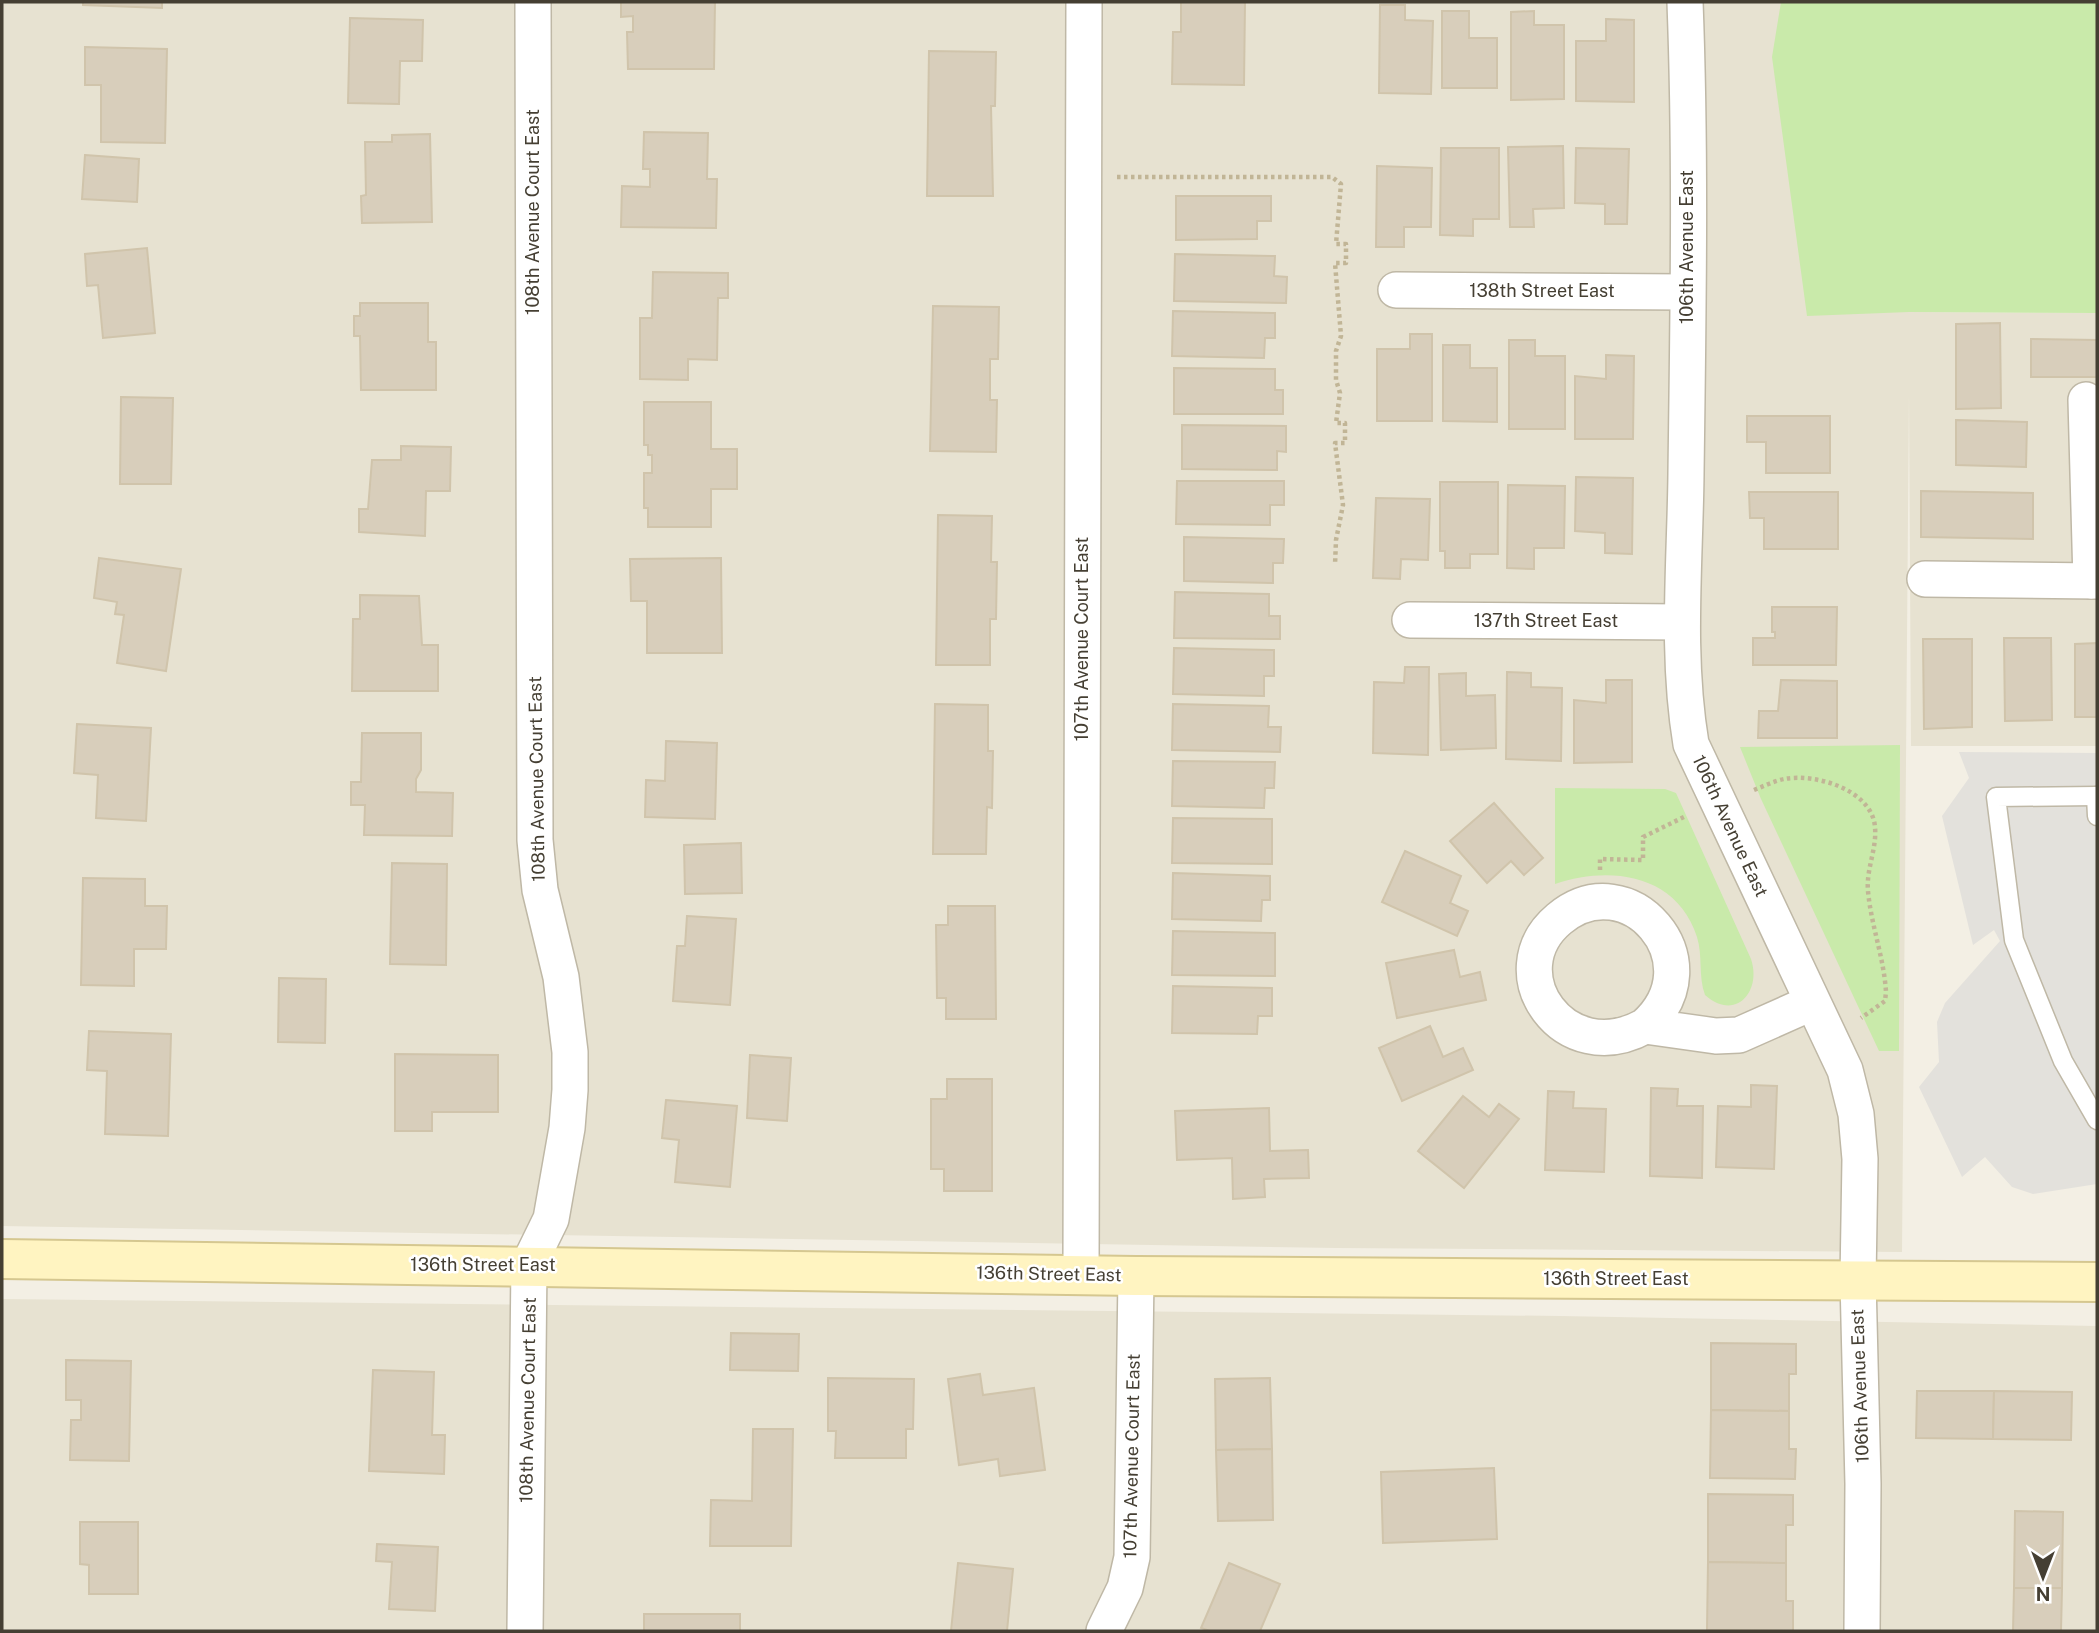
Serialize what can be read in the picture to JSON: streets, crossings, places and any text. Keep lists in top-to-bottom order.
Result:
{
  "streets": {
    "street": [
      "108th Avenue Court East",
      "106th Avenue East",
      "138th Street East",
      "137th Street East",
      "107th Avenue Court East",
      "136th Street East"
    ]
  },
  "crossings": [
    ["108th Avenue Court East", "136th Street East"],
    ["106th Avenue East", "138th Street East"],
    ["106th Avenue East", "137th Street East"],
    ["106th Avenue East", "136th Street East"],
    ["107th Avenue Court East", "136th Street East"]
  ],
  "north": "bottom"
}
